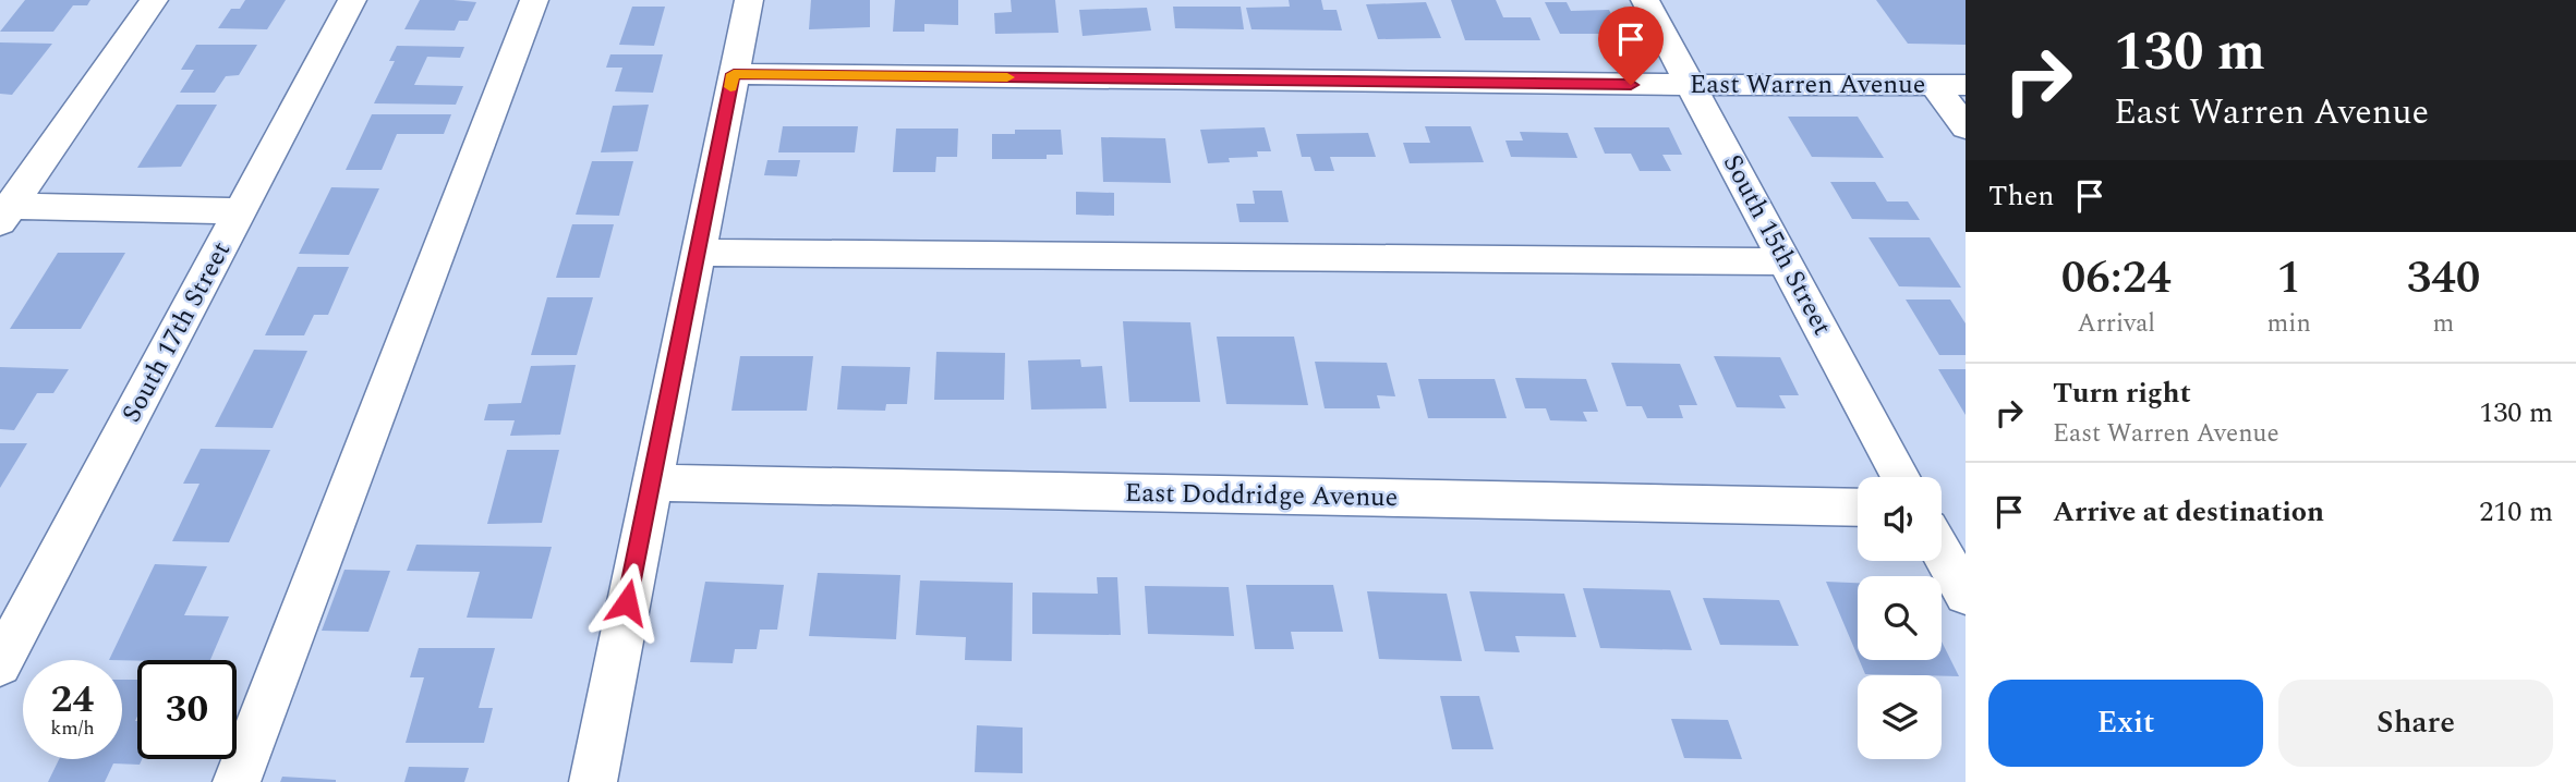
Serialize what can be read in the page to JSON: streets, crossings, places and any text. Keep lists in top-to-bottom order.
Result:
{
  "streets": {
    "street": [
      "East Warren Avenue",
      "South 15th Street",
      "South 17th Street",
      "East Doddridge Avenue"
    ]
  },
  "crossings": [
    ["East Warren Avenue", "South 15th Street"]
  ],
  "page": {
    "turn": ["130 m", "East Warren Avenue"],
    "then": "Then",
    "eta": [
      "06:24",
      "Arrival",
      "1",
      "min",
      "340",
      "m"
    ],
    "list": [
      {
        "name": "Turn right",
        "note": "East Warren Avenue",
        "value": "130 m"
      },
      {
        "name": "Arrive at destination",
        "value": "210 m"
      }
    ],
    "speed": "24 km/h",
    "limit": "30",
    "buttons": ["Exit", "Share"]
  }
}
